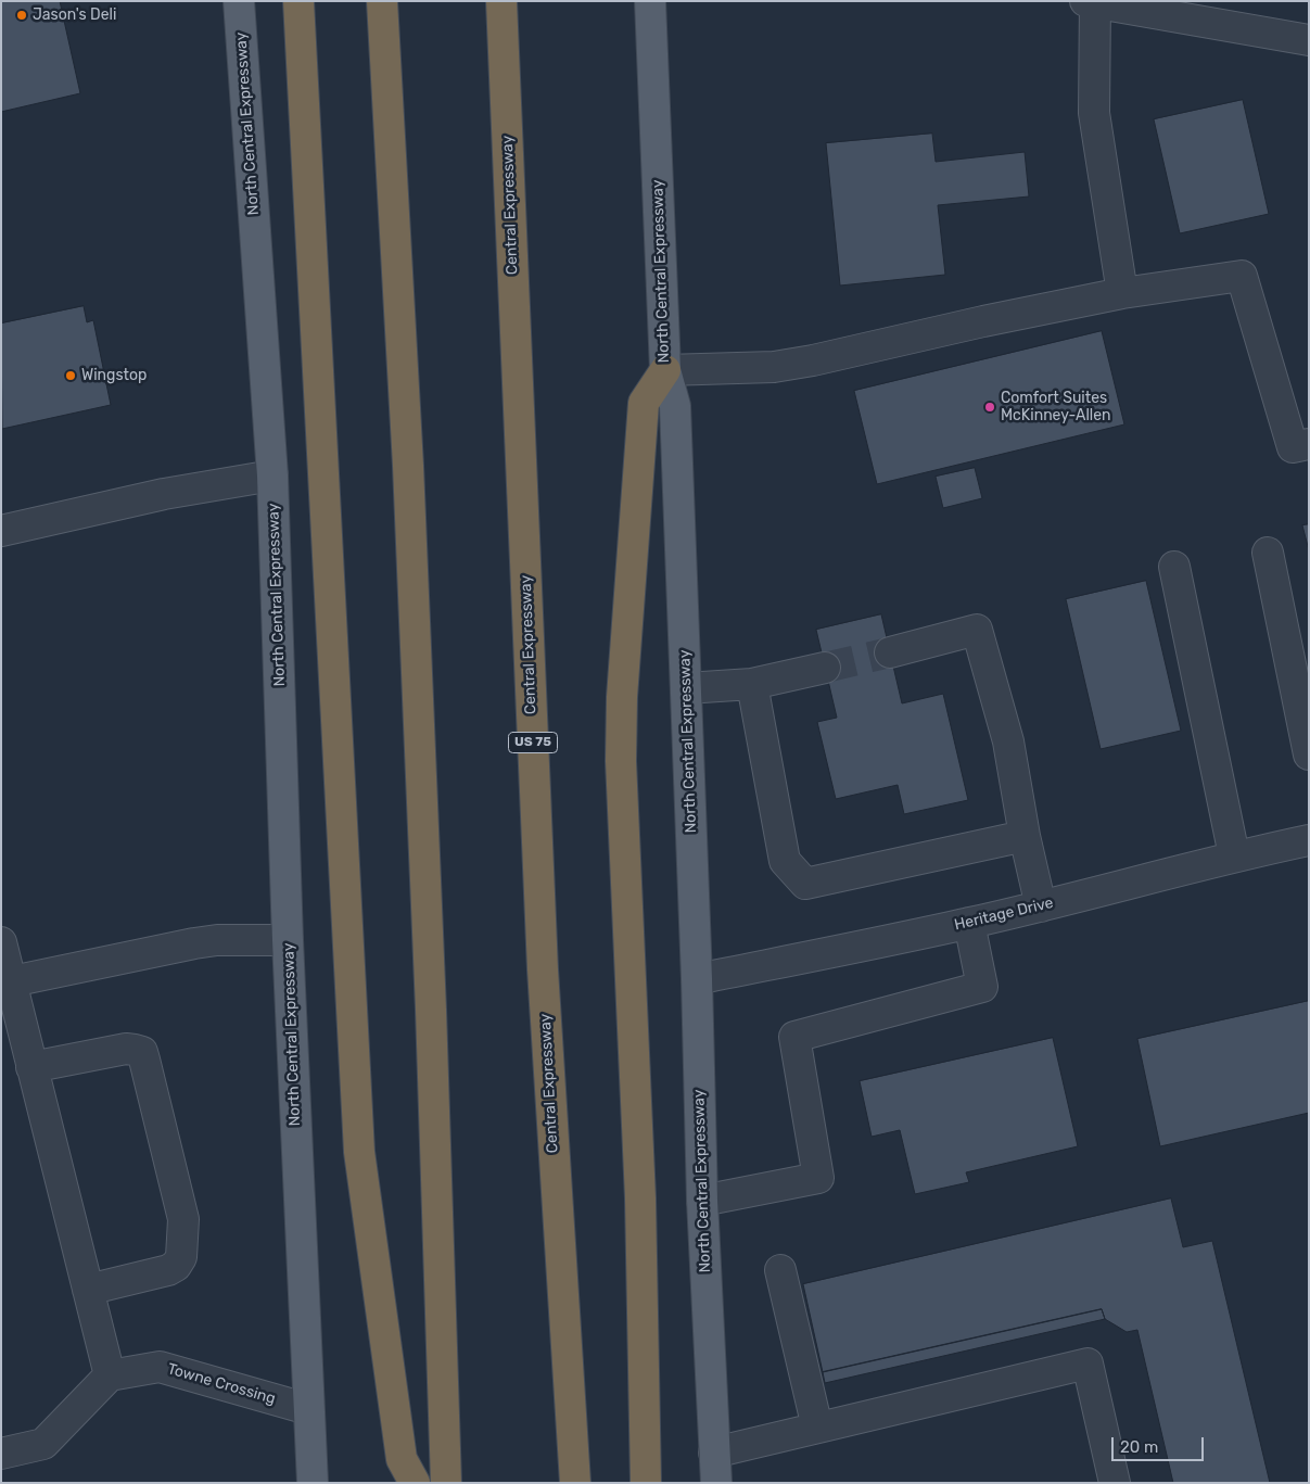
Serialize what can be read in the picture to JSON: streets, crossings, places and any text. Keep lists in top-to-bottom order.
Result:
{
  "streets": {
    "highway": ["Central Expressway", "US 75"],
    "main road": ["North Central Expressway"],
    "street": ["Heritage Drive", "Towne Crossing"]
  },
  "crossings": [
    ["North Central Expressway", "Heritage Drive"],
    ["North Central Expressway", "Towne Crossing"]
  ],
  "places": ["Jason's Deli", "Wingstop", "Comfort Suites McKinney-Allen"],
  "scale_bar": "20 m"
}
